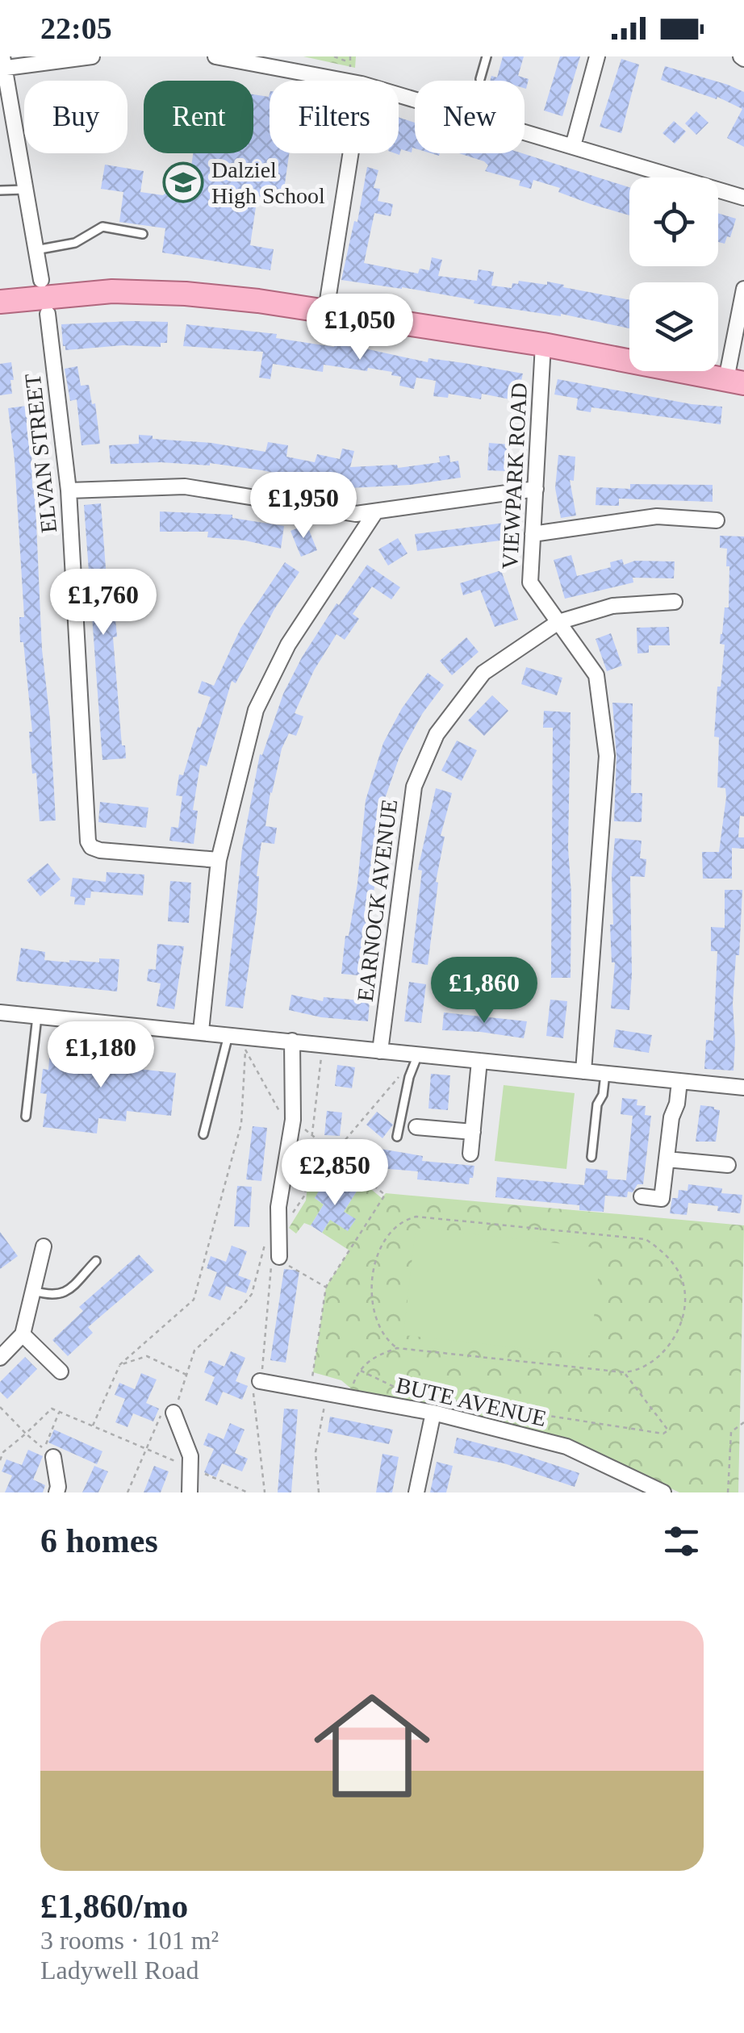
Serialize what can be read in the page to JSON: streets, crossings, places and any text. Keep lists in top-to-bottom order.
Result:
{
  "streets": {
    "street": [
      "ELVAN STREET",
      "VIEWPARK ROAD",
      "EARNOCK AVENUE",
      "BUTE AVENUE"
    ]
  },
  "crossings": [
    ["VIEWPARK ROAD", "EARNOCK AVENUE"]
  ],
  "places": {
    "school or university": ["Dalziel High School"]
  },
  "page": {
    "status": "22:05",
    "chip": [
      "Buy",
      "Rent",
      "Filters",
      "New"
    ],
    "price": [
      "£1,050",
      "£1,950",
      "£1,760",
      "£1,860",
      "£1,180",
      "£2,850"
    ],
    "heading": "6 homes",
    "list": [
      {
        "name": "£1,860/mo",
        "note": "3 rooms · 101 m² · Ladywell Road"
      }
    ]
  }
}
